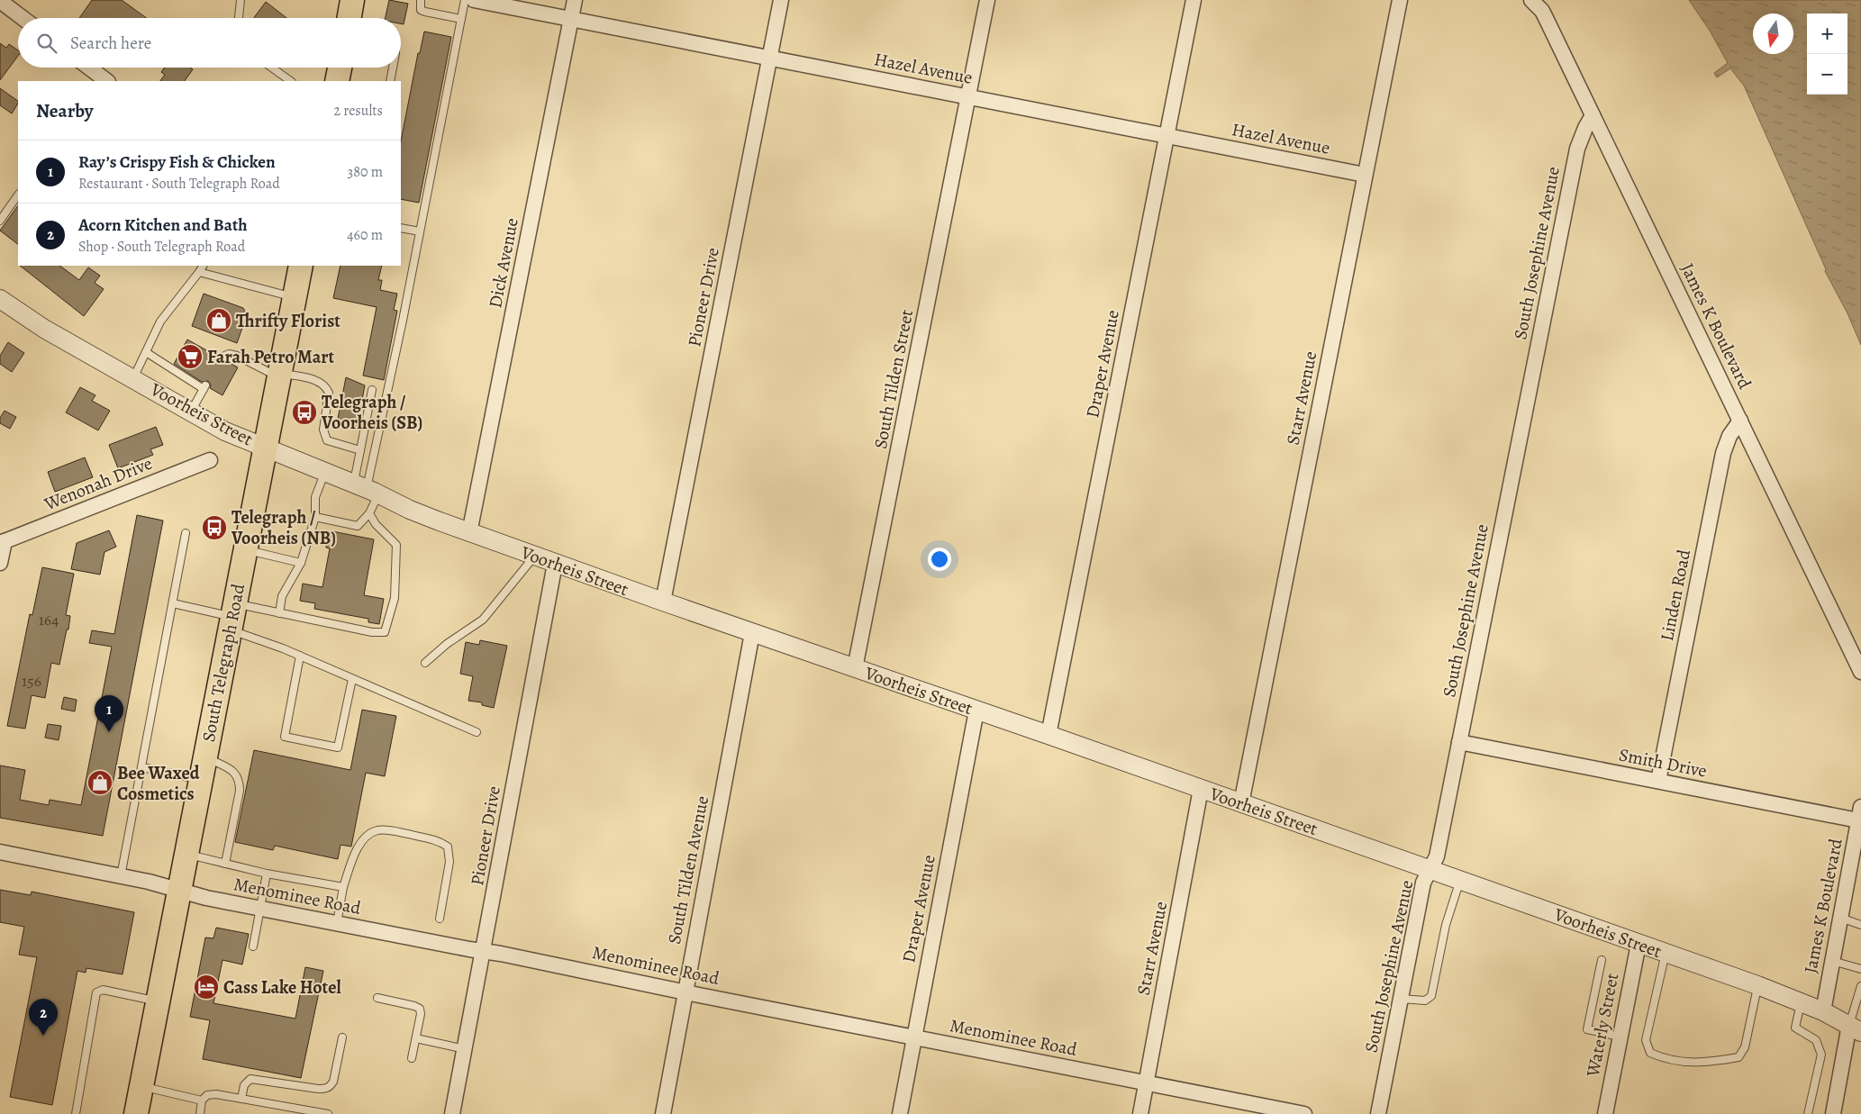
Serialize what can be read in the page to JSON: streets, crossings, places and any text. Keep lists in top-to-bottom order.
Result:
{
  "streets": {
    "highway": ["South Telegraph Road"],
    "street": [
      "Hazel Avenue",
      "South Josephine Avenue",
      "Dick Avenue",
      "Pioneer Drive",
      "James K Boulevard",
      "Draper Avenue",
      "South Tilden Street",
      "Starr Avenue",
      "Voorheis Street",
      "Wenonah Drive",
      "Linden Road",
      "Smith Drive",
      "South Tilden Avenue",
      "Menominee Road",
      "Waterly Street"
    ]
  },
  "crossings": [
    ["Hazel Avenue", "Dick Avenue"],
    ["Hazel Avenue", "Pioneer Drive"],
    ["Hazel Avenue", "Draper Avenue"],
    ["Hazel Avenue", "South Tilden Street"],
    ["Hazel Avenue", "Starr Avenue"],
    ["South Josephine Avenue", "James K Boulevard"],
    ["South Josephine Avenue", "Voorheis Street"],
    ["South Josephine Avenue", "Smith Drive"],
    ["Dick Avenue", "Voorheis Street"],
    ["Pioneer Drive", "Voorheis Street"],
    ["Pioneer Drive", "Menominee Road"],
    ["James K Boulevard", "Voorheis Street"],
    ["James K Boulevard", "Linden Road"],
    ["James K Boulevard", "Smith Drive"],
    ["Draper Avenue", "Voorheis Street"],
    ["Draper Avenue", "Menominee Road"],
    ["South Tilden Street", "Voorheis Street"],
    ["Starr Avenue", "Voorheis Street"],
    ["Starr Avenue", "Menominee Road"],
    ["Voorheis Street", "South Telegraph Road"],
    ["Voorheis Street", "South Tilden Avenue"],
    ["Voorheis Street", "Waterly Street"],
    ["Linden Road", "Smith Drive"],
    ["South Telegraph Road", "Menominee Road"],
    ["South Tilden Avenue", "Menominee Road"]
  ],
  "places": {
    "shop": ["Thrifty Florist", "Bee Waxed Cosmetics"],
    "supermarket": ["Farah Petro Mart"],
    "bus stop": ["Telegraph / Voorheis (SB)", "Telegraph / Voorheis (NB)"],
    "hotel": ["Cass Lake Hotel"]
  },
  "house_numbers": ["164", "156"],
  "north": "bottom",
  "page": {
    "map_buttons": ["+", "−"],
    "search": "Search here",
    "heading": ["Nearby", "2 results"],
    "list": [
      {
        "mark": "1",
        "name": "Ray’s Crispy Fish & Chicken",
        "note": "Restaurant · South Telegraph Road",
        "value": "380 m"
      },
      {
        "mark": "2",
        "name": "Acorn Kitchen and Bath",
        "note": "Shop · South Telegraph Road",
        "value": "460 m"
      }
    ],
    "pins": ["1", "2"]
  }
}
